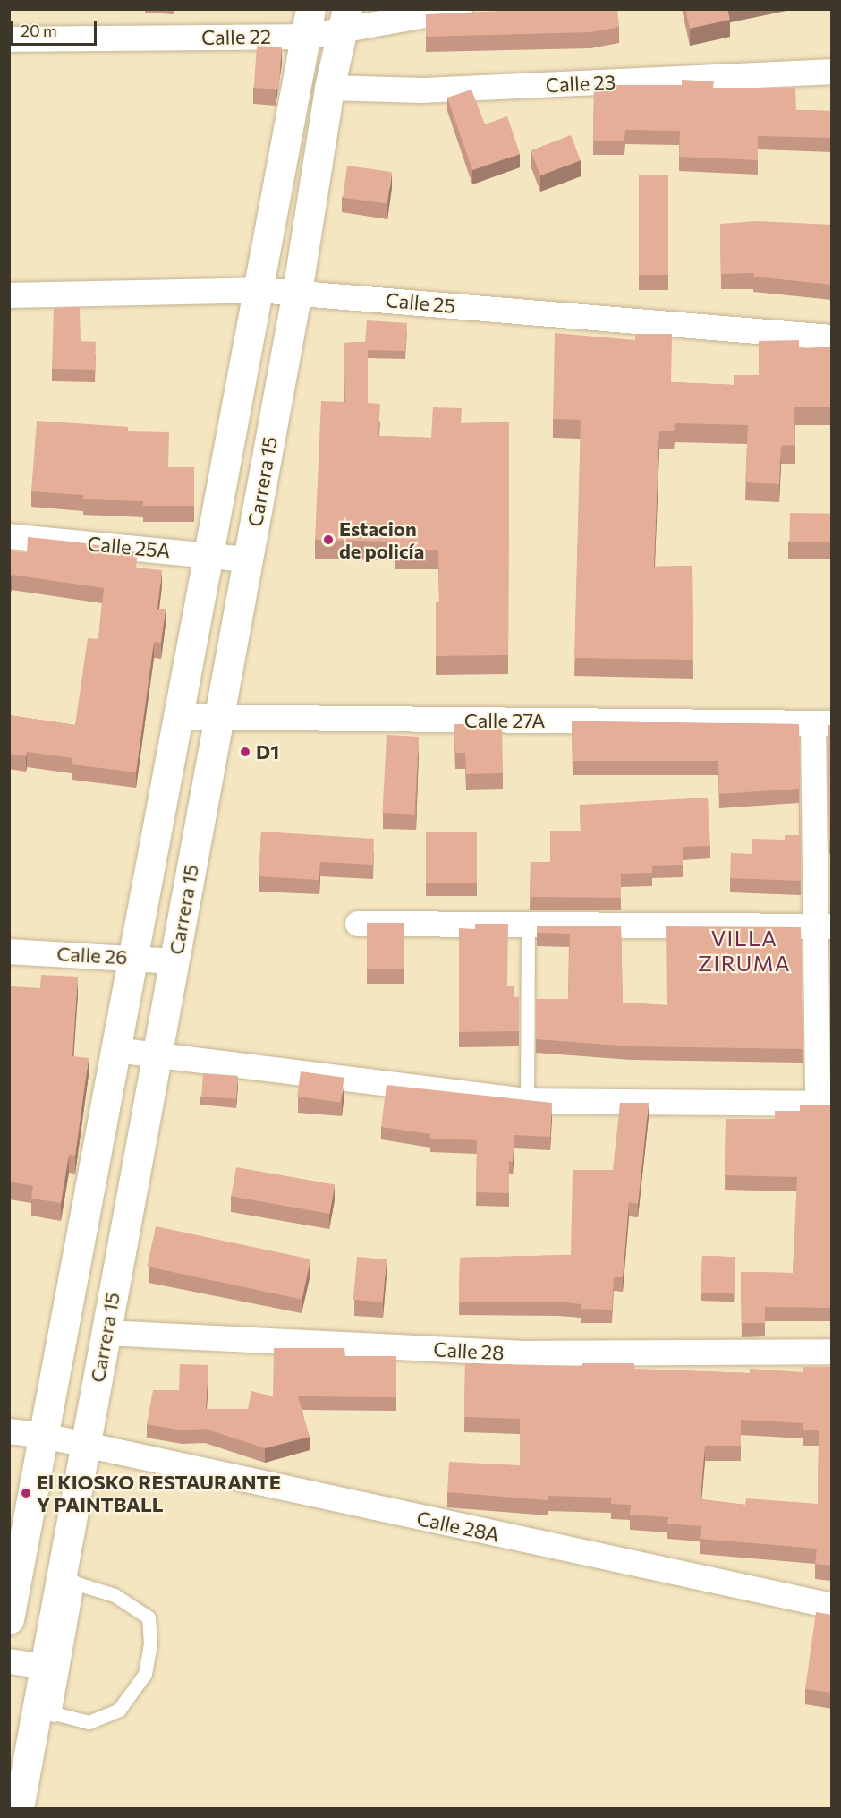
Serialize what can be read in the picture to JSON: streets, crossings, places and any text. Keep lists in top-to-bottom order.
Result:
{
  "streets": {
    "street": [
      "Calle 22",
      "Calle 23",
      "Calle 25",
      "Carrera 15",
      "Calle 25A",
      "Calle 27A",
      "Calle 26",
      "Calle 28",
      "Calle 28A"
    ]
  },
  "crossings": [
    ["Calle 22", "Carrera 15"],
    ["Calle 23", "Carrera 15"],
    ["Calle 25", "Carrera 15"],
    ["Carrera 15", "Calle 25A"],
    ["Carrera 15", "Calle 27A"],
    ["Carrera 15", "Calle 26"],
    ["Carrera 15", "Calle 28"],
    ["Carrera 15", "Calle 28A"]
  ],
  "districts": ["VILLA ZIRUMA"],
  "places": ["Estacion de policía", "D1", "El KIOSKO RESTAURANTE Y PAINTBALL"],
  "scale_bar": "20 m"
}
